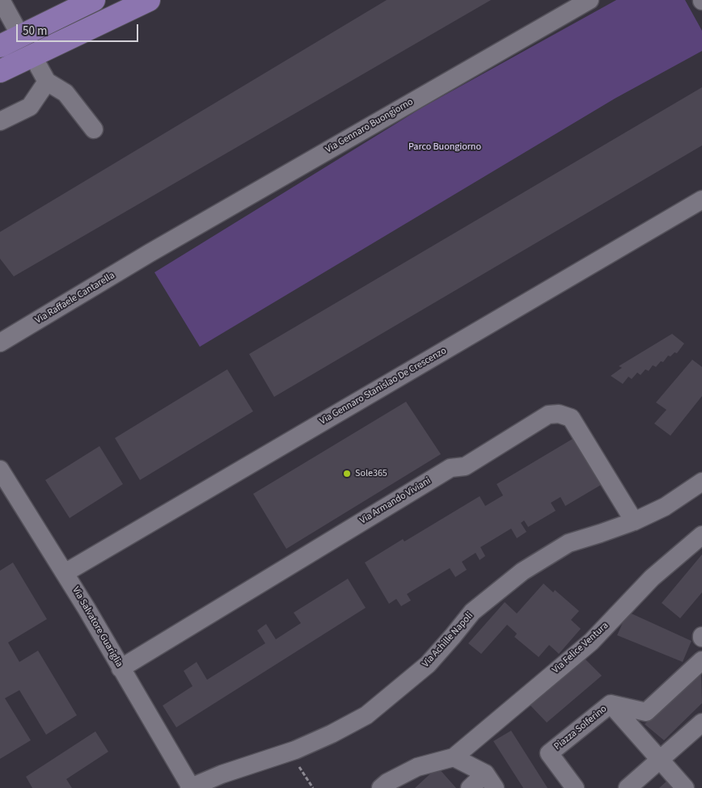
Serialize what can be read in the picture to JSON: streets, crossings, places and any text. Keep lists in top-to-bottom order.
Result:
{
  "streets": {
    "street": [
      "Via Gennaro Buongiorno",
      "Via Raffaele Cantarella",
      "Via Gennaro Stanislao De Crescenzo",
      "Via Armando Viviani",
      "Via Salvatore Guariglia",
      "Via Achille Napoli",
      "Via Felice Ventura",
      "Piazza Solferino"
    ]
  },
  "crossings": [
    ["Via Gennaro Buongiorno", "Via Raffaele Cantarella"],
    ["Via Gennaro Stanislao De Crescenzo", "Via Salvatore Guariglia"],
    ["Via Armando Viviani", "Via Salvatore Guariglia"],
    ["Via Armando Viviani", "Via Achille Napoli"],
    ["Via Salvatore Guariglia", "Via Achille Napoli"]
  ],
  "parks": ["Parco Buongiorno"],
  "places": ["Sole365"],
  "scale_bar": "50 m"
}
